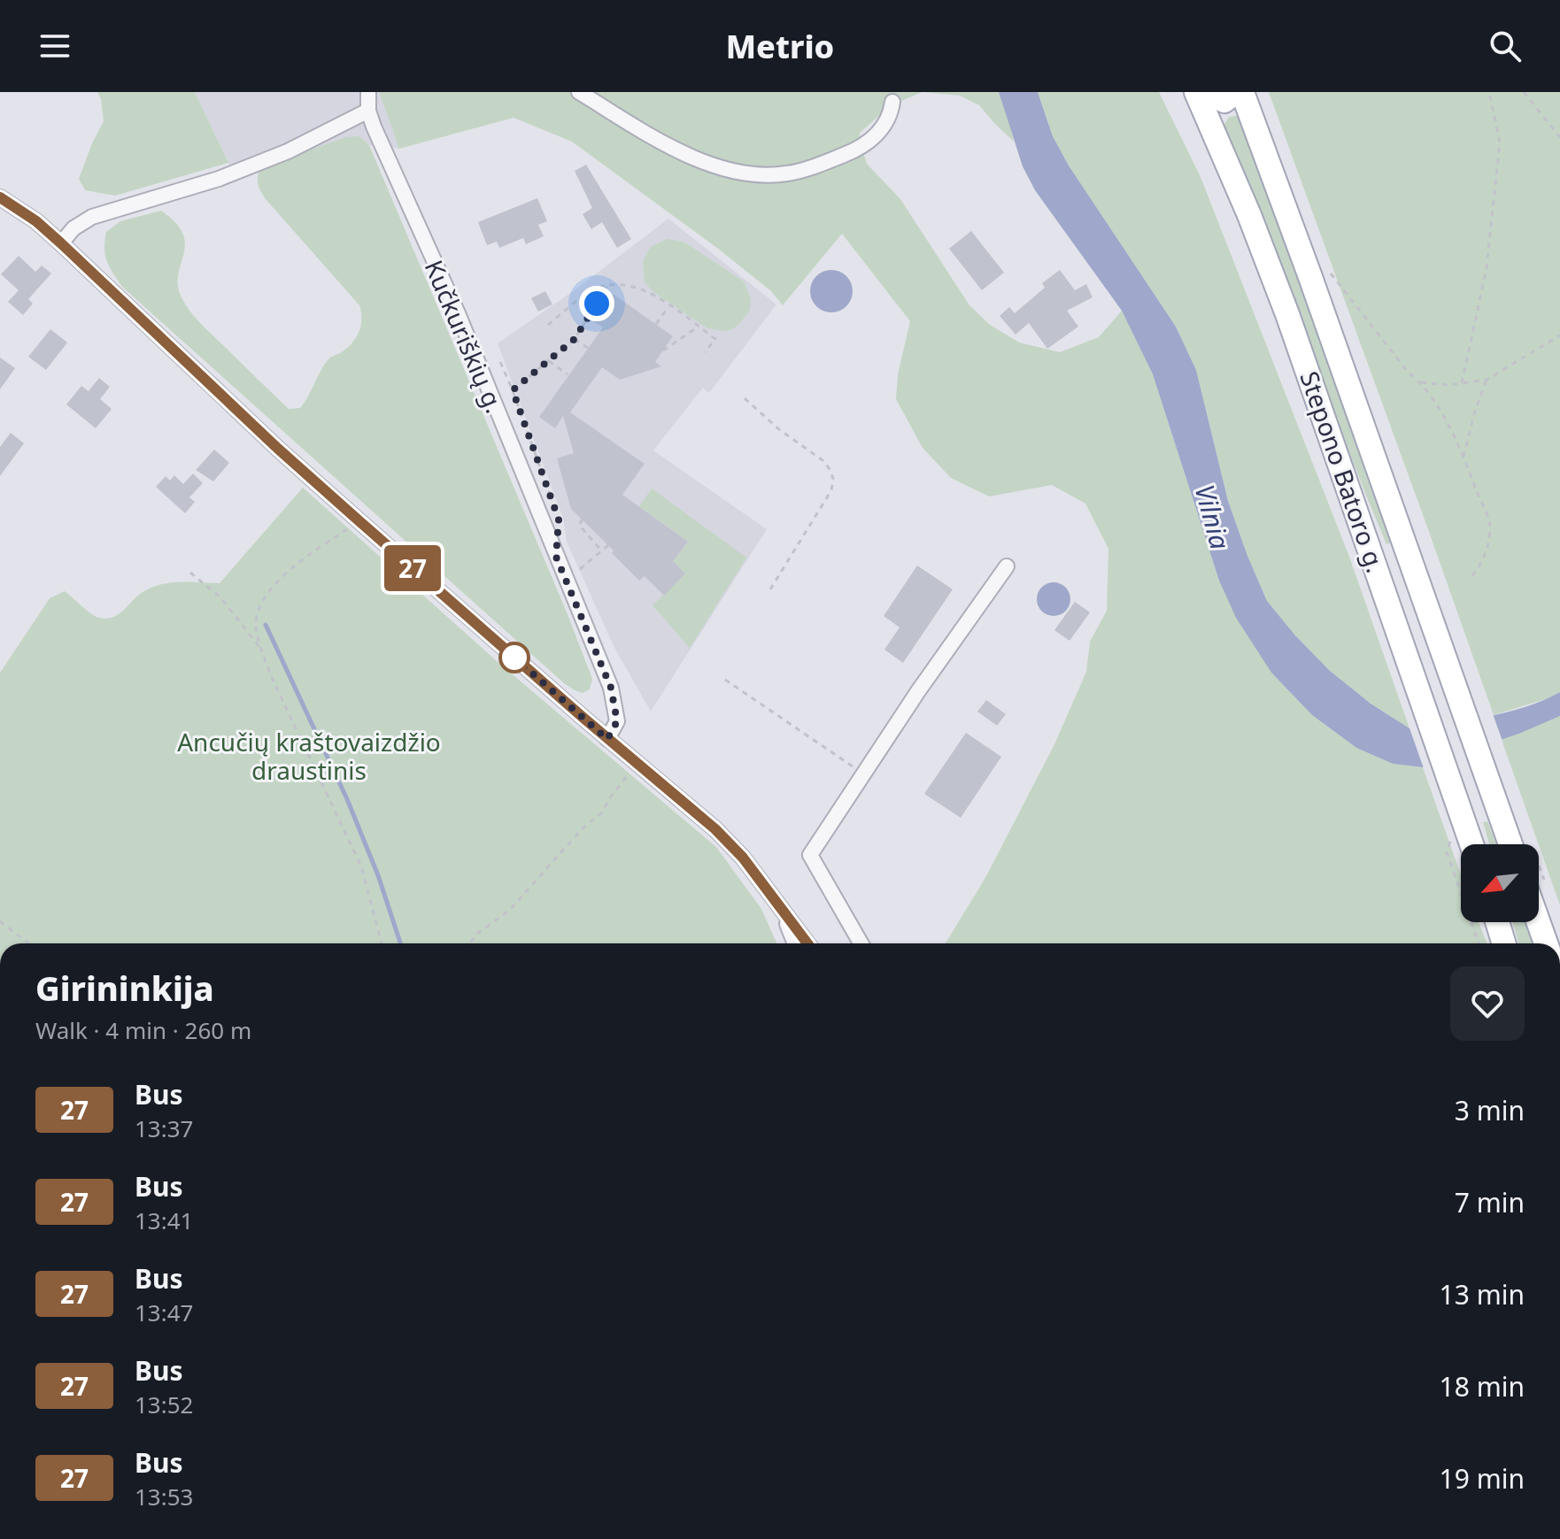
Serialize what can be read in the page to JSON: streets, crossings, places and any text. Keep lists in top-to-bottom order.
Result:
{
  "streets": {
    "main road": ["Stepono Batoro g."],
    "street": ["Kučkuriškių g."]
  },
  "water": ["Vilnia"],
  "parks": ["Ancučių kraštovaizdžio draustinis"],
  "lines": ["bus line 27"],
  "north": "bottom left",
  "page": {
    "header": "Metrio",
    "on_map": "27",
    "heading": ["Girininkija", "Walk · 4 min · 260 m"],
    "list": [
      {
        "mark": "27",
        "name": "Bus",
        "note": "13:37",
        "value": "3 min"
      },
      {
        "mark": "27",
        "name": "Bus",
        "note": "13:41",
        "value": "7 min"
      },
      {
        "mark": "27",
        "name": "Bus",
        "note": "13:47",
        "value": "13 min"
      },
      {
        "mark": "27",
        "name": "Bus",
        "note": "13:52",
        "value": "18 min"
      },
      {
        "mark": "27",
        "name": "Bus",
        "note": "13:53",
        "value": "19 min"
      }
    ]
  }
}
